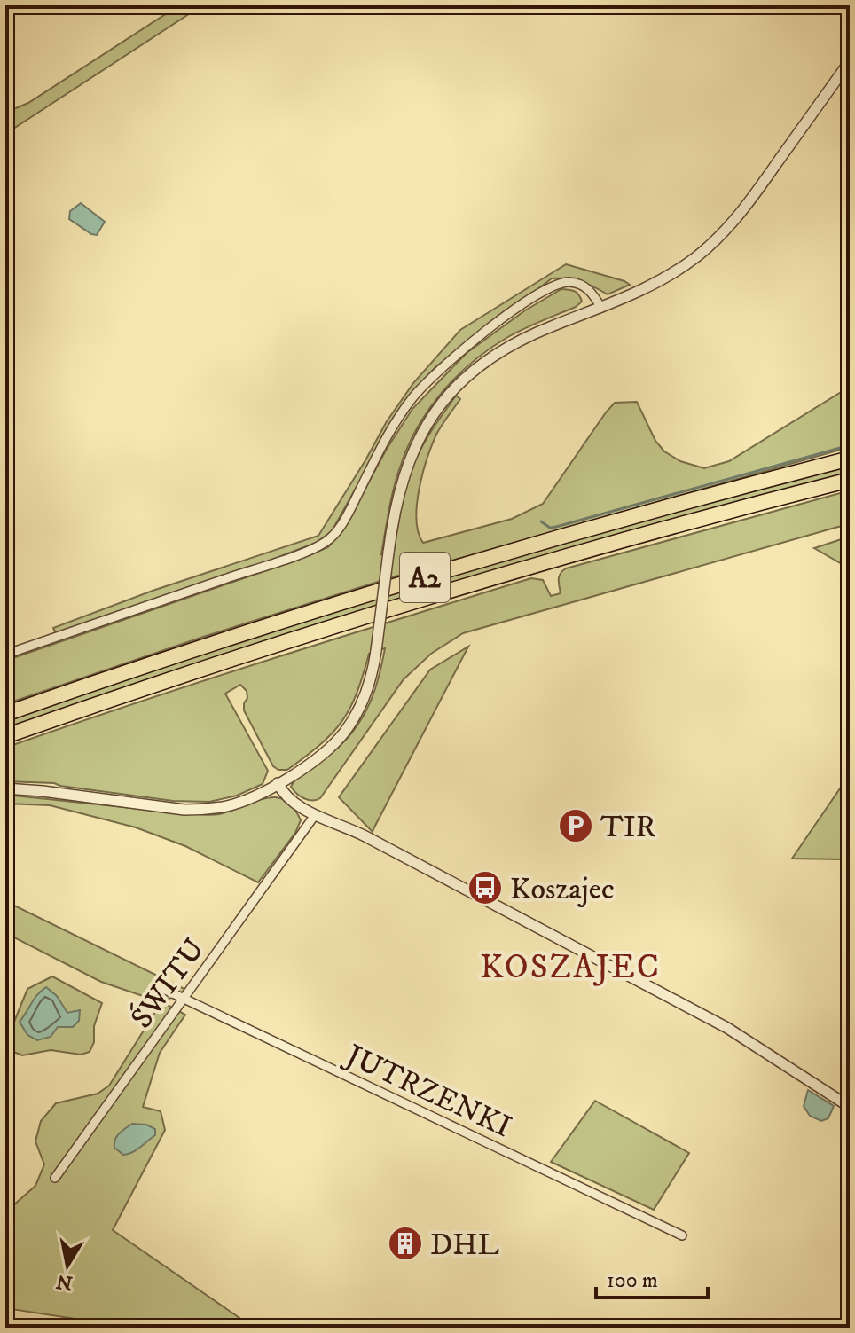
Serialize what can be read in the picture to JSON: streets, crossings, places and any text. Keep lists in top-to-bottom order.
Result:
{
  "streets": {
    "highway": ["A2"],
    "street": ["ŚWITU", "JUTRZENKI"]
  },
  "crossings": [
    ["ŚWITU", "JUTRZENKI"]
  ],
  "districts": ["KOSZAJEC"],
  "places": {
    "parking": ["TIR"],
    "bus stop": ["Koszajec"],
    "building": ["DHL"]
  },
  "scale_bar": "100 m",
  "north": "bottom"
}
